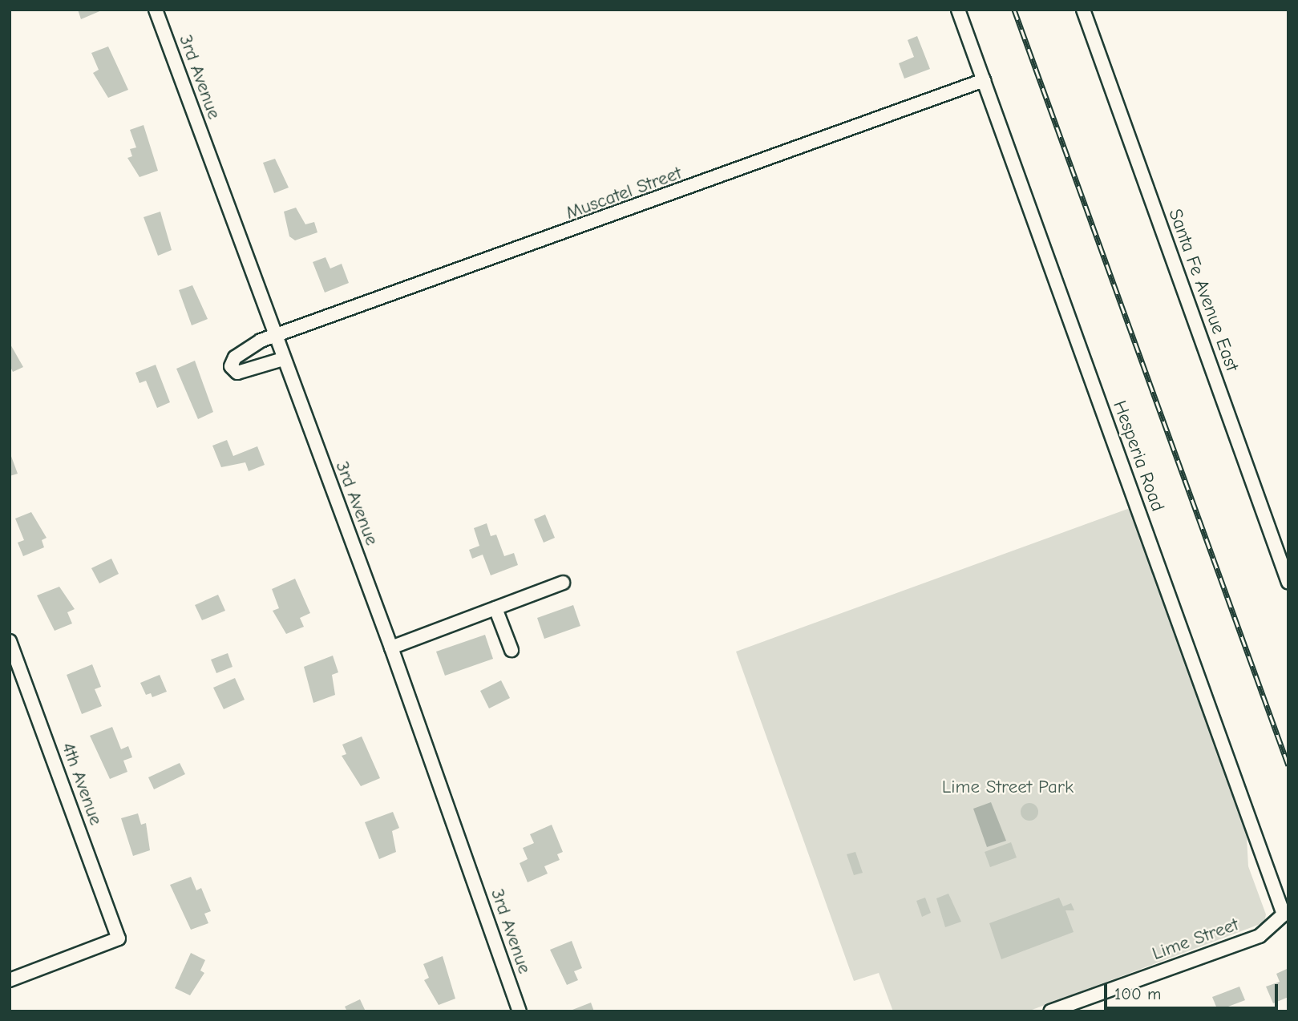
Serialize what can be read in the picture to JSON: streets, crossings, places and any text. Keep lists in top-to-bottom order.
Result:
{
  "streets": {
    "street": [
      "3rd Avenue",
      "Muscatel Street",
      "Santa Fe Avenue East",
      "Hesperia Road",
      "4th Avenue",
      "Lime Street"
    ]
  },
  "crossings": [
    ["3rd Avenue", "Muscatel Street"],
    ["Muscatel Street", "Hesperia Road"],
    ["Hesperia Road", "Lime Street"]
  ],
  "parks": ["Lime Street Park"],
  "scale_bar": "100 m"
}
